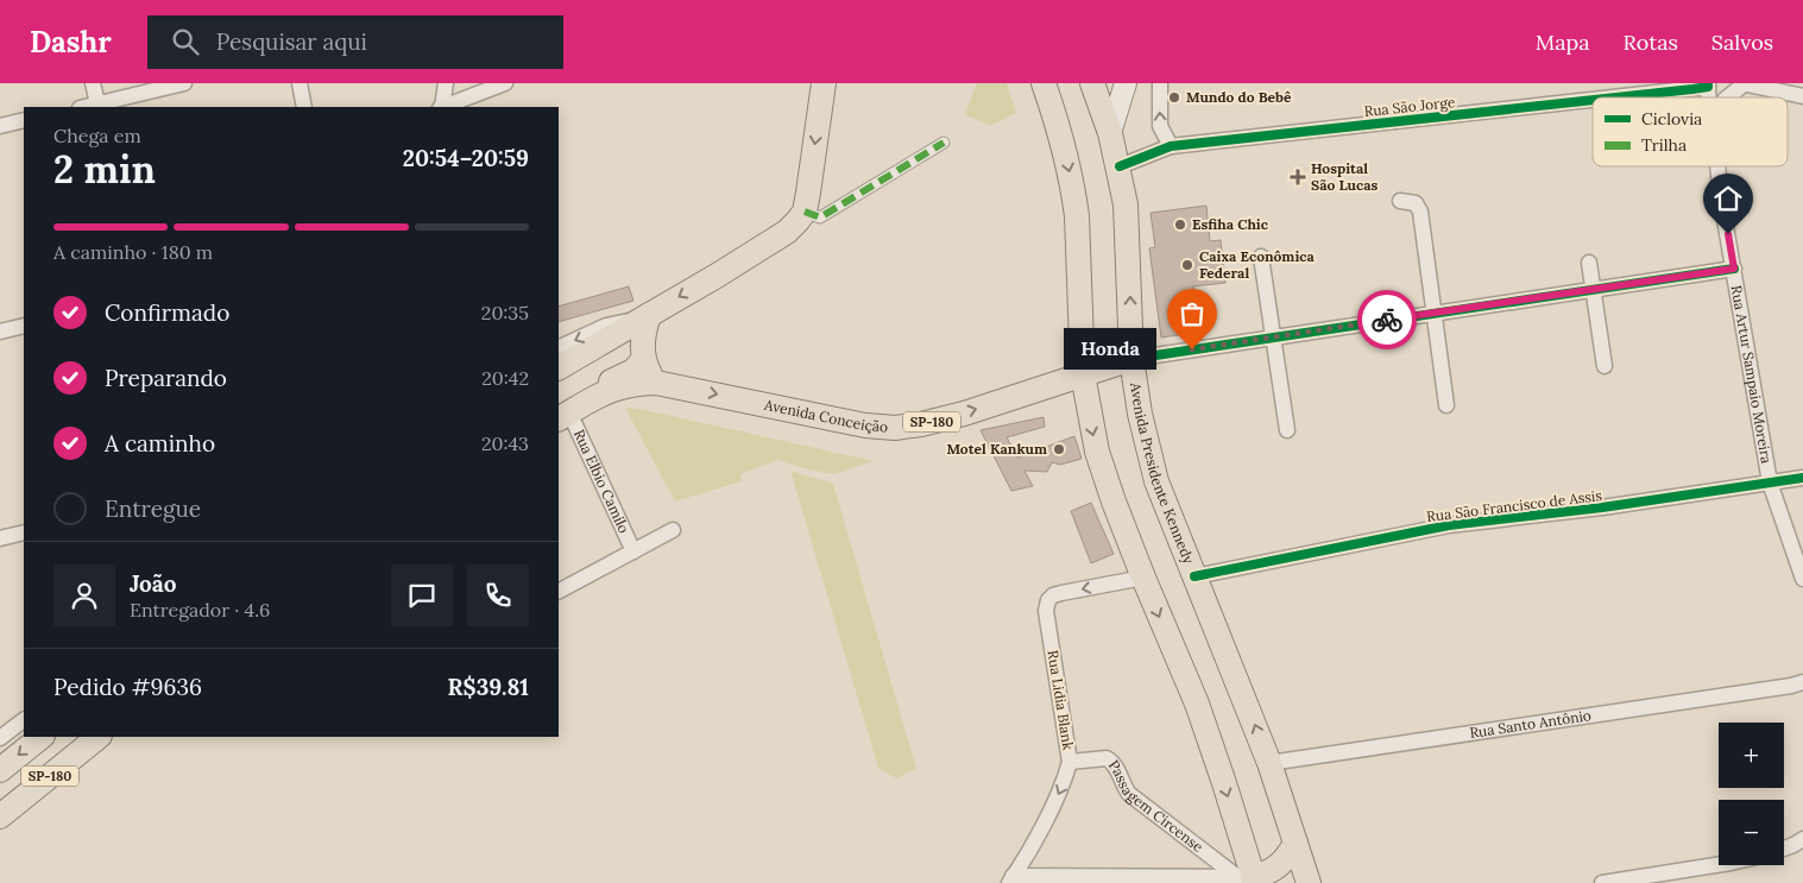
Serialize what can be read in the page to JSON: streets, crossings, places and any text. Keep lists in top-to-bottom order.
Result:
{
  "streets": {
    "main road": ["Avenida Conceição", "SP-180", "Avenida Presidente Kennedy"],
    "street": [
      "Rua São Jorge",
      "Rua Artur Sampaio Moreira",
      "Rua Elbio Camilo",
      "Rua São Francisco de Assis",
      "Rua Lidia Blank",
      "Rua Santo Antônio",
      "Passagem Circense"
    ]
  },
  "crossings": [
    ["Rua São Jorge", "Avenida Presidente Kennedy"],
    ["Rua Artur Sampaio Moreira", "Rua São Francisco de Assis"],
    ["Avenida Conceição", "Avenida Presidente Kennedy"],
    ["Avenida Conceição", "Rua Elbio Camilo"],
    ["Avenida Presidente Kennedy", "Rua São Francisco de Assis"],
    ["Avenida Presidente Kennedy", "Rua Santo Antônio"],
    ["Rua Lidia Blank", "Passagem Circense"]
  ],
  "one_way": ["Avenida Conceição", "Rua Lidia Blank"],
  "places": {
    "other": [
      "Mundo do Bebê",
      "Esfiha Chic",
      "Caixa Econômica Federal",
      "Honda",
      "Motel Kankum"
    ],
    "health": ["Hospital São Lucas"]
  },
  "legend": ["Ciclovia", "Trilha"],
  "page": {
    "header": "Dashr",
    "search": "Pesquisar aqui",
    "nav": ["Mapa", "Rotas", "Salvos"],
    "heading": ["2 min", "Chega em", "20:54–20:59"],
    "panel": [
      "João",
      "Entregador · 4.6",
      "Pedido #9636",
      "R$39.81"
    ],
    "bar": "A caminho · 180 m",
    "list": [
      ["Confirmado", "20:35"],
      ["Preparando", "20:42"],
      ["A caminho", "20:43"],
      "Entregue"
    ],
    "bubble": "Honda",
    "map_buttons": ["+", "−"]
  }
}
